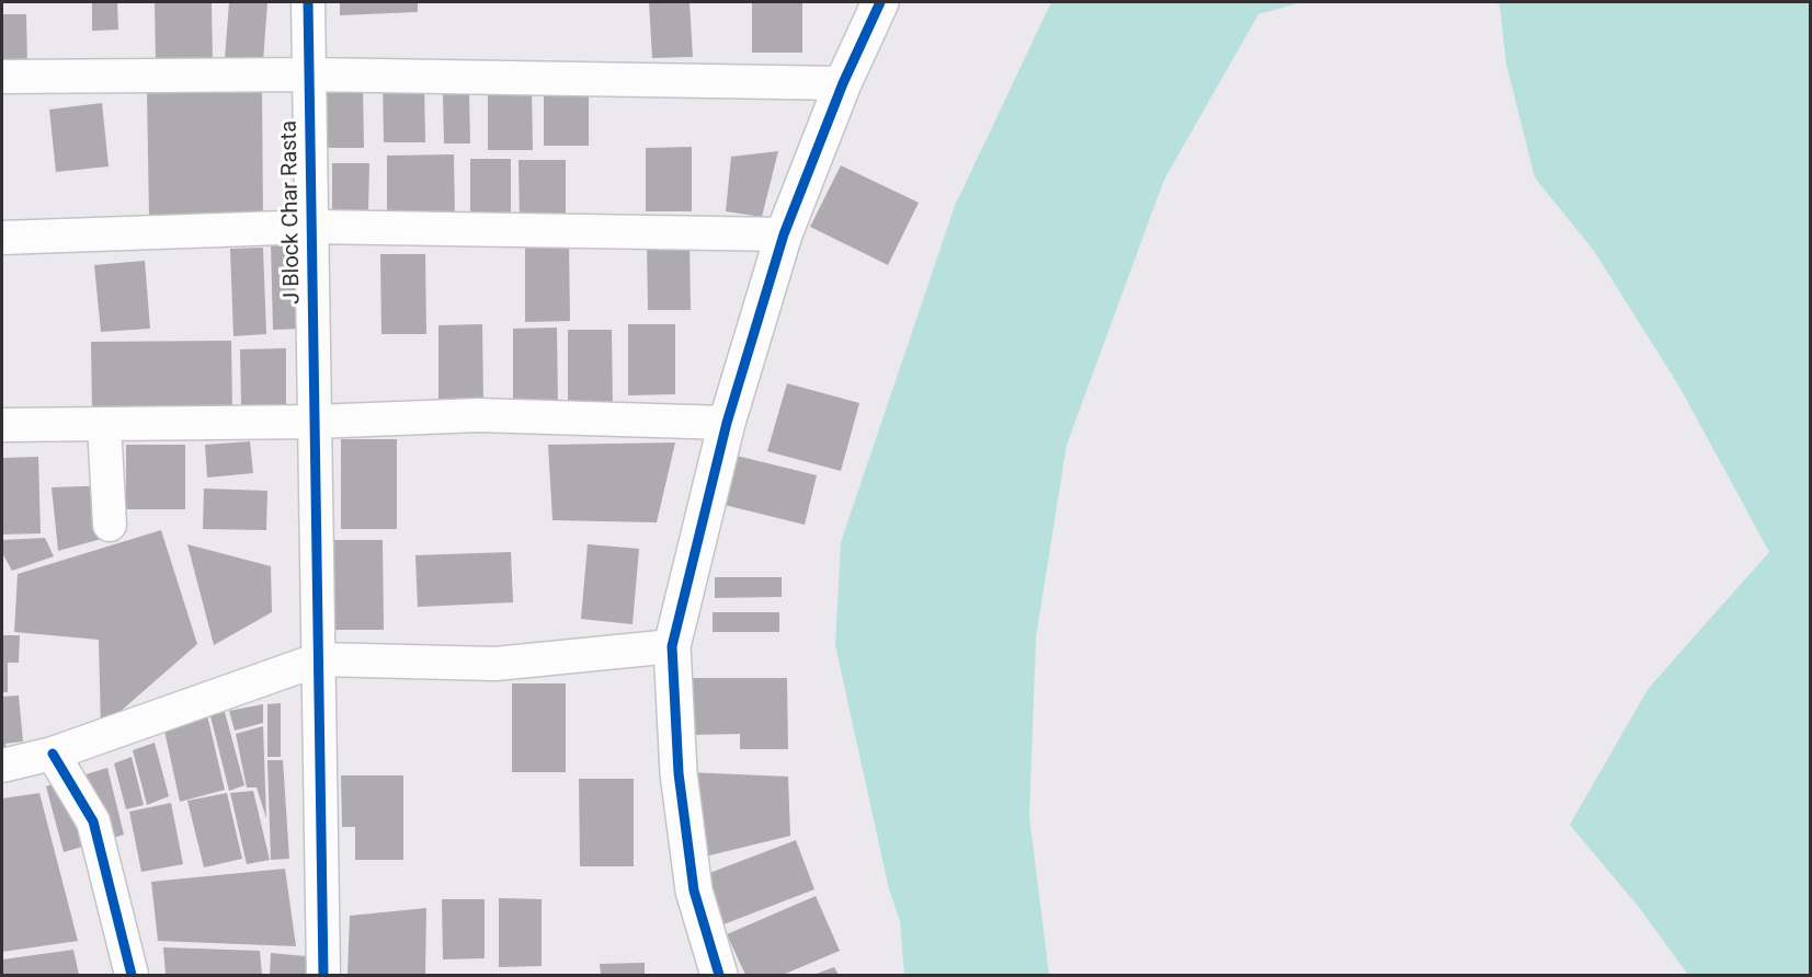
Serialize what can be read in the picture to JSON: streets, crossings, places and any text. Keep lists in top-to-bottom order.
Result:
{
  "streets": {
    "street": ["J Block Char Rasta"]
  }
}
